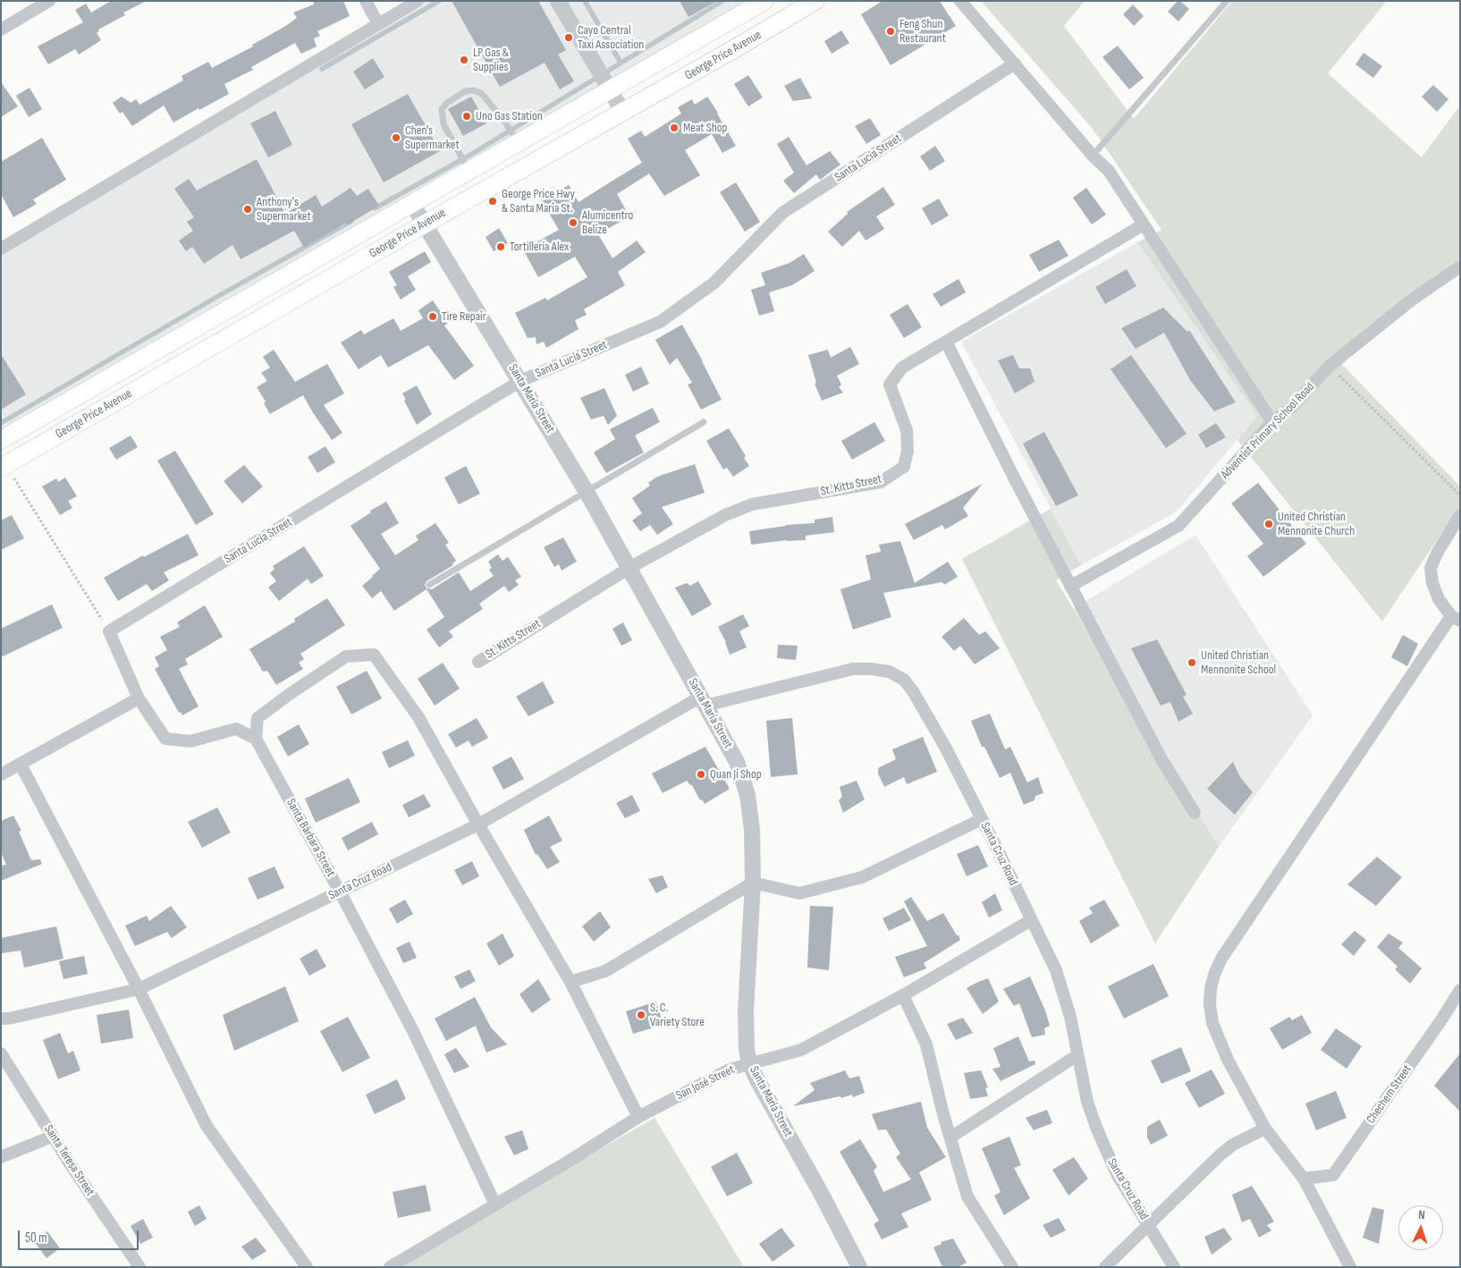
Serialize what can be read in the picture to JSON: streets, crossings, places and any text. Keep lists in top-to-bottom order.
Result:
{
  "streets": {
    "main road": ["George Price Avenue"],
    "street": [
      "Santa Lucía Street",
      "Santa María Street",
      "Adventist Primary School Road",
      "St. Kitts Street",
      "Santa Bárbara Street",
      "Santa Cruz Road",
      "San José Street",
      "Chechem Street",
      "Santa Teresa Street"
    ]
  },
  "crossings": [
    ["George Price Avenue", "Santa María Street"],
    ["Santa Lucía Street", "Santa María Street"],
    ["Santa María Street", "St. Kitts Street"],
    ["Santa María Street", "Santa Cruz Road"],
    ["Santa María Street", "San José Street"],
    ["Santa Bárbara Street", "Santa Cruz Road"],
    ["Santa Bárbara Street", "San José Street"],
    ["Santa Cruz Road", "San José Street"]
  ],
  "places": [
    "Feng Shun Restaurant",
    "Cayo Central Taxi Association",
    "LP Gas & Supplies",
    "Uno Gas Station",
    "Meat Shop",
    "Chen's Supermarket",
    "George Price Hwy & Santa Maria St.",
    "Anthony's Supermarket",
    "Alumicentro Belize",
    "Tortillería Alex",
    "Tire Repair",
    "United Christian Mennonite Church",
    "United Christian Mennonite School",
    "Quan Ji Shop",
    "S. C. Variety Store"
  ],
  "scale_bar": "50 m",
  "north": "top"
}
